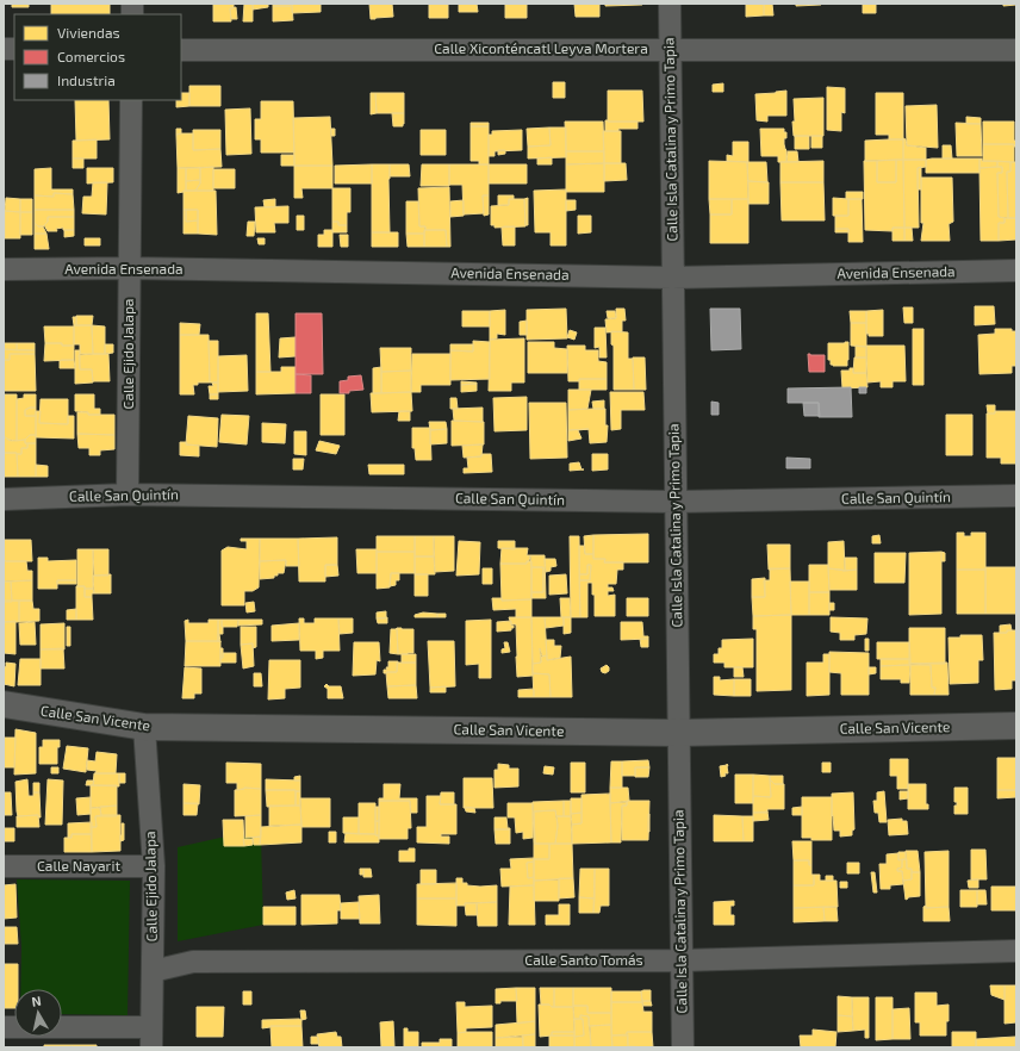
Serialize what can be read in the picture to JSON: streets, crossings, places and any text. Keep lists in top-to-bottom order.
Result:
{
  "streets": {
    "street": [
      "Calle Xiconténcatl Leyva Mortera",
      "Calle Isla Catalina y Primo Tapia",
      "Avenida Ensenada",
      "Calle Ejido Jalapa",
      "Calle San Quintín",
      "Calle San Vicente",
      "Calle Nayarit",
      "Calle Santo Tomás"
    ]
  },
  "crossings": [
    ["Calle Xiconténcatl Leyva Mortera", "Calle Isla Catalina y Primo Tapia"],
    ["Calle Isla Catalina y Primo Tapia", "Avenida Ensenada"],
    ["Calle Isla Catalina y Primo Tapia", "Calle San Quintín"],
    ["Calle Isla Catalina y Primo Tapia", "Calle San Vicente"],
    ["Calle Isla Catalina y Primo Tapia", "Calle Santo Tomás"],
    ["Avenida Ensenada", "Calle Ejido Jalapa"],
    ["Calle Ejido Jalapa", "Calle San Quintín"],
    ["Calle Ejido Jalapa", "Calle San Vicente"],
    ["Calle Ejido Jalapa", "Calle Nayarit"],
    ["Calle Ejido Jalapa", "Calle Santo Tomás"]
  ],
  "legend": ["Viviendas", "Comercios", "Industria"],
  "north": "top"
}
